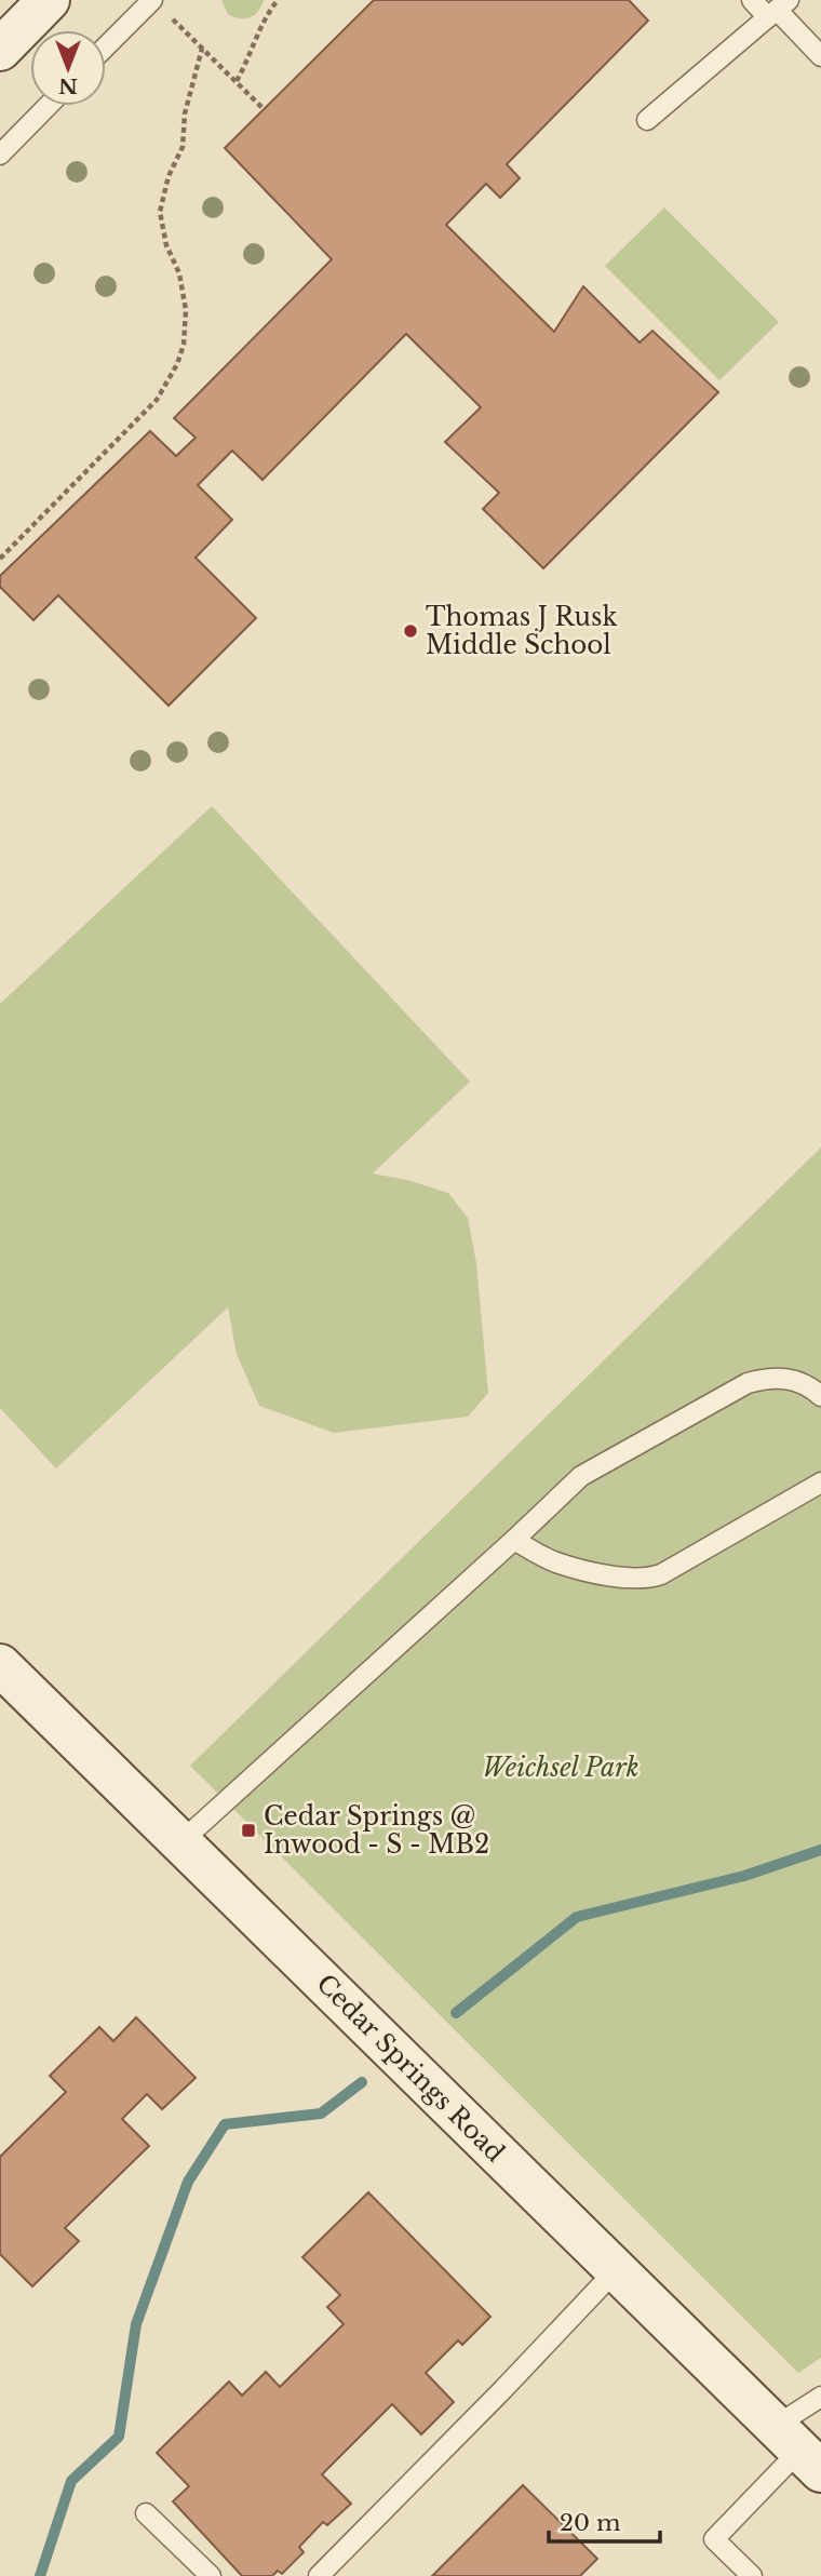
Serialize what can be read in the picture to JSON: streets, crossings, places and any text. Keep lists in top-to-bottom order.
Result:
{
  "streets": {
    "main road": ["Cedar Springs Road"]
  },
  "parks": ["Weichsel Park"],
  "places": {
    "other": ["Thomas J Rusk Middle School"],
    "transit": ["Cedar Springs @ Inwood - S - MB2"]
  },
  "scale_bar": "20 m",
  "north": "bottom"
}
